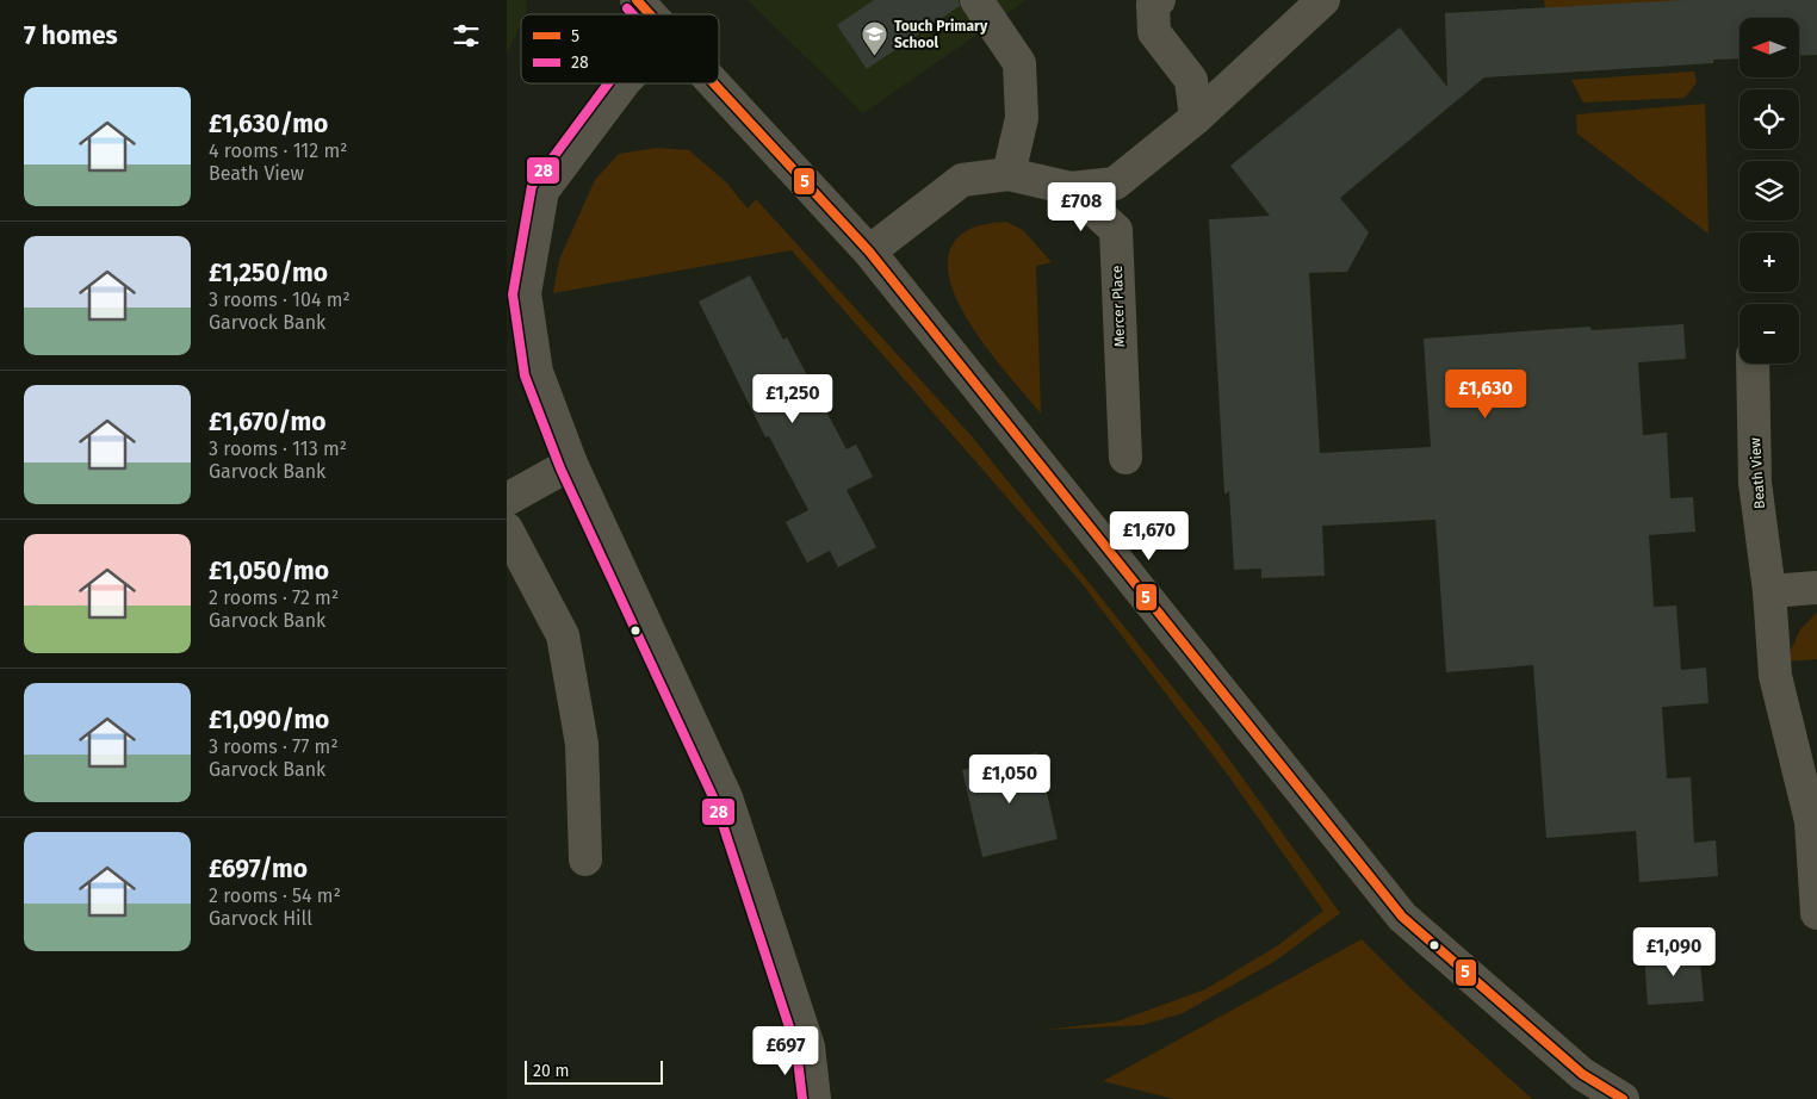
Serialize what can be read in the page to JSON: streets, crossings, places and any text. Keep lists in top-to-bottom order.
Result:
{
  "streets": {
    "street": ["Mercer Place", "Beath View"]
  },
  "places": {
    "school or university": ["Touch Primary School"]
  },
  "lines": ["transit line 5", "transit line 28"],
  "legend": ["5", "28"],
  "scale_bar": "20 m",
  "north": "left",
  "page": {
    "heading": "7 homes",
    "map_buttons": ["+", "−"],
    "list": [
      {
        "name": "£1,630/mo",
        "note": "4 rooms · 112 m² · Beath View"
      },
      {
        "name": "£1,250/mo",
        "note": "3 rooms · 104 m² · Garvock Bank"
      },
      {
        "name": "£1,670/mo",
        "note": "3 rooms · 113 m² · Garvock Bank"
      },
      {
        "name": "£1,050/mo",
        "note": "2 rooms · 72 m² · Garvock Bank"
      },
      {
        "name": "£1,090/mo",
        "note": "3 rooms · 77 m² · Garvock Bank"
      },
      {
        "name": "£697/mo",
        "note": "2 rooms · 54 m² · Garvock Hill"
      }
    ],
    "price": [
      "£708",
      "£1,630",
      "£1,250",
      "£1,670",
      "£1,050",
      "£1,090",
      "£697"
    ],
    "scale": "20 m"
  }
}
